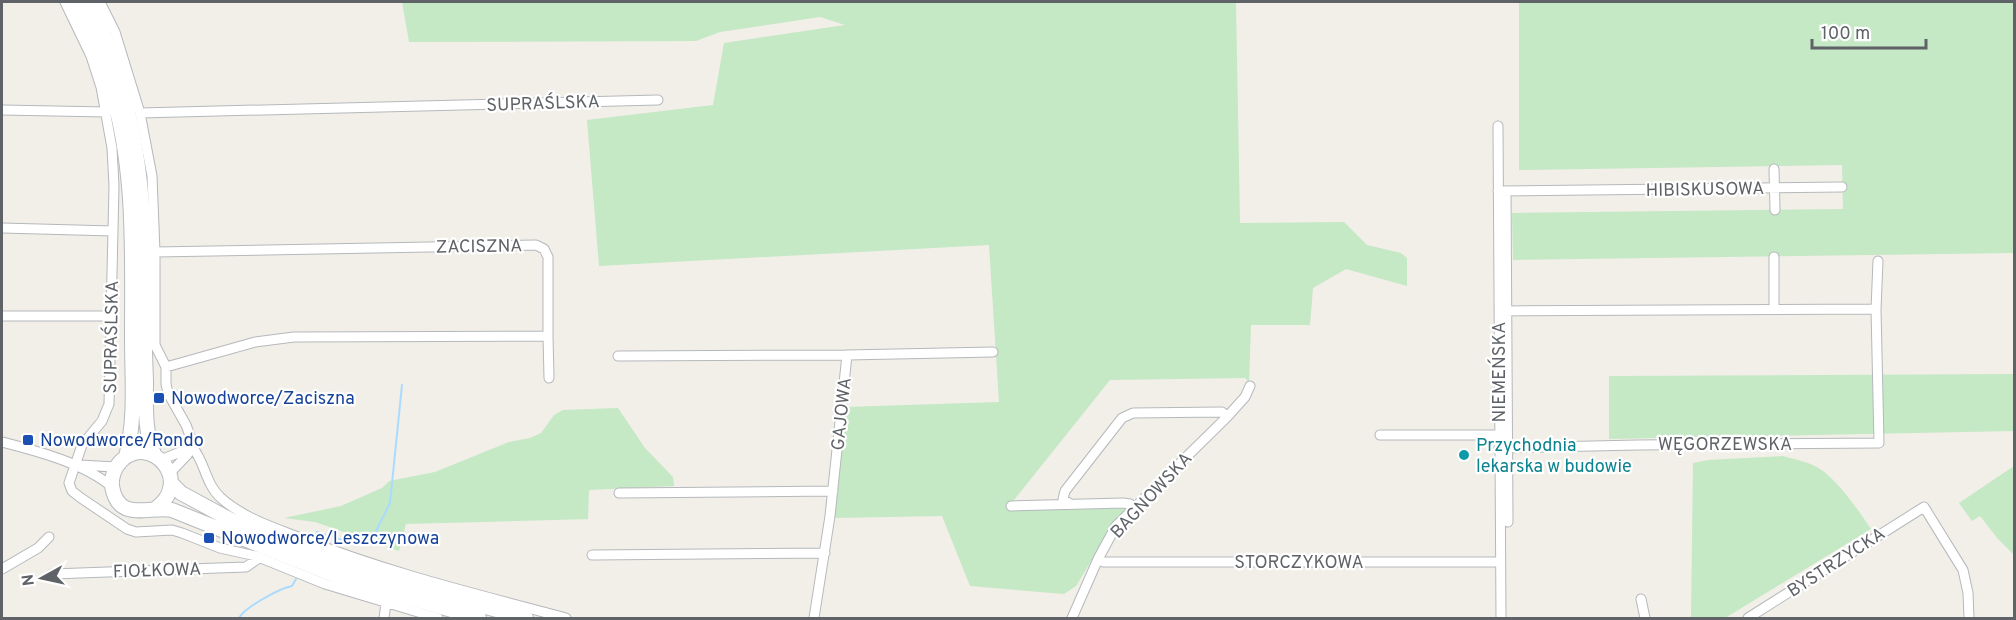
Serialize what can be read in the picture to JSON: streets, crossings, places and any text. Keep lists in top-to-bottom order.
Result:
{
  "streets": {
    "street": [
      "SUPRAŚLSKA",
      "HIBISKUSOWA",
      "ZACISZNA",
      "NIEMEŃSKA",
      "GAJOWA",
      "WĘGORZEWSKA",
      "BAGNOWSKA",
      "STORCZYKOWA",
      "BYSTRZYCKA",
      "FIOŁKOWA"
    ]
  },
  "crossings": [
    ["SUPRAŚLSKA", "FIOŁKOWA"],
    ["HIBISKUSOWA", "NIEMEŃSKA"],
    ["NIEMEŃSKA", "WĘGORZEWSKA"],
    ["NIEMEŃSKA", "STORCZYKOWA"],
    ["BAGNOWSKA", "STORCZYKOWA"]
  ],
  "places": {
    "transit": ["Nowodworce/Zaciszna", "Nowodworce/Rondo", "Nowodworce/Leszczynowa"],
    "other": ["Przychodnia lekarska w budowie"]
  },
  "scale_bar": "100 m",
  "north": "left"
}
